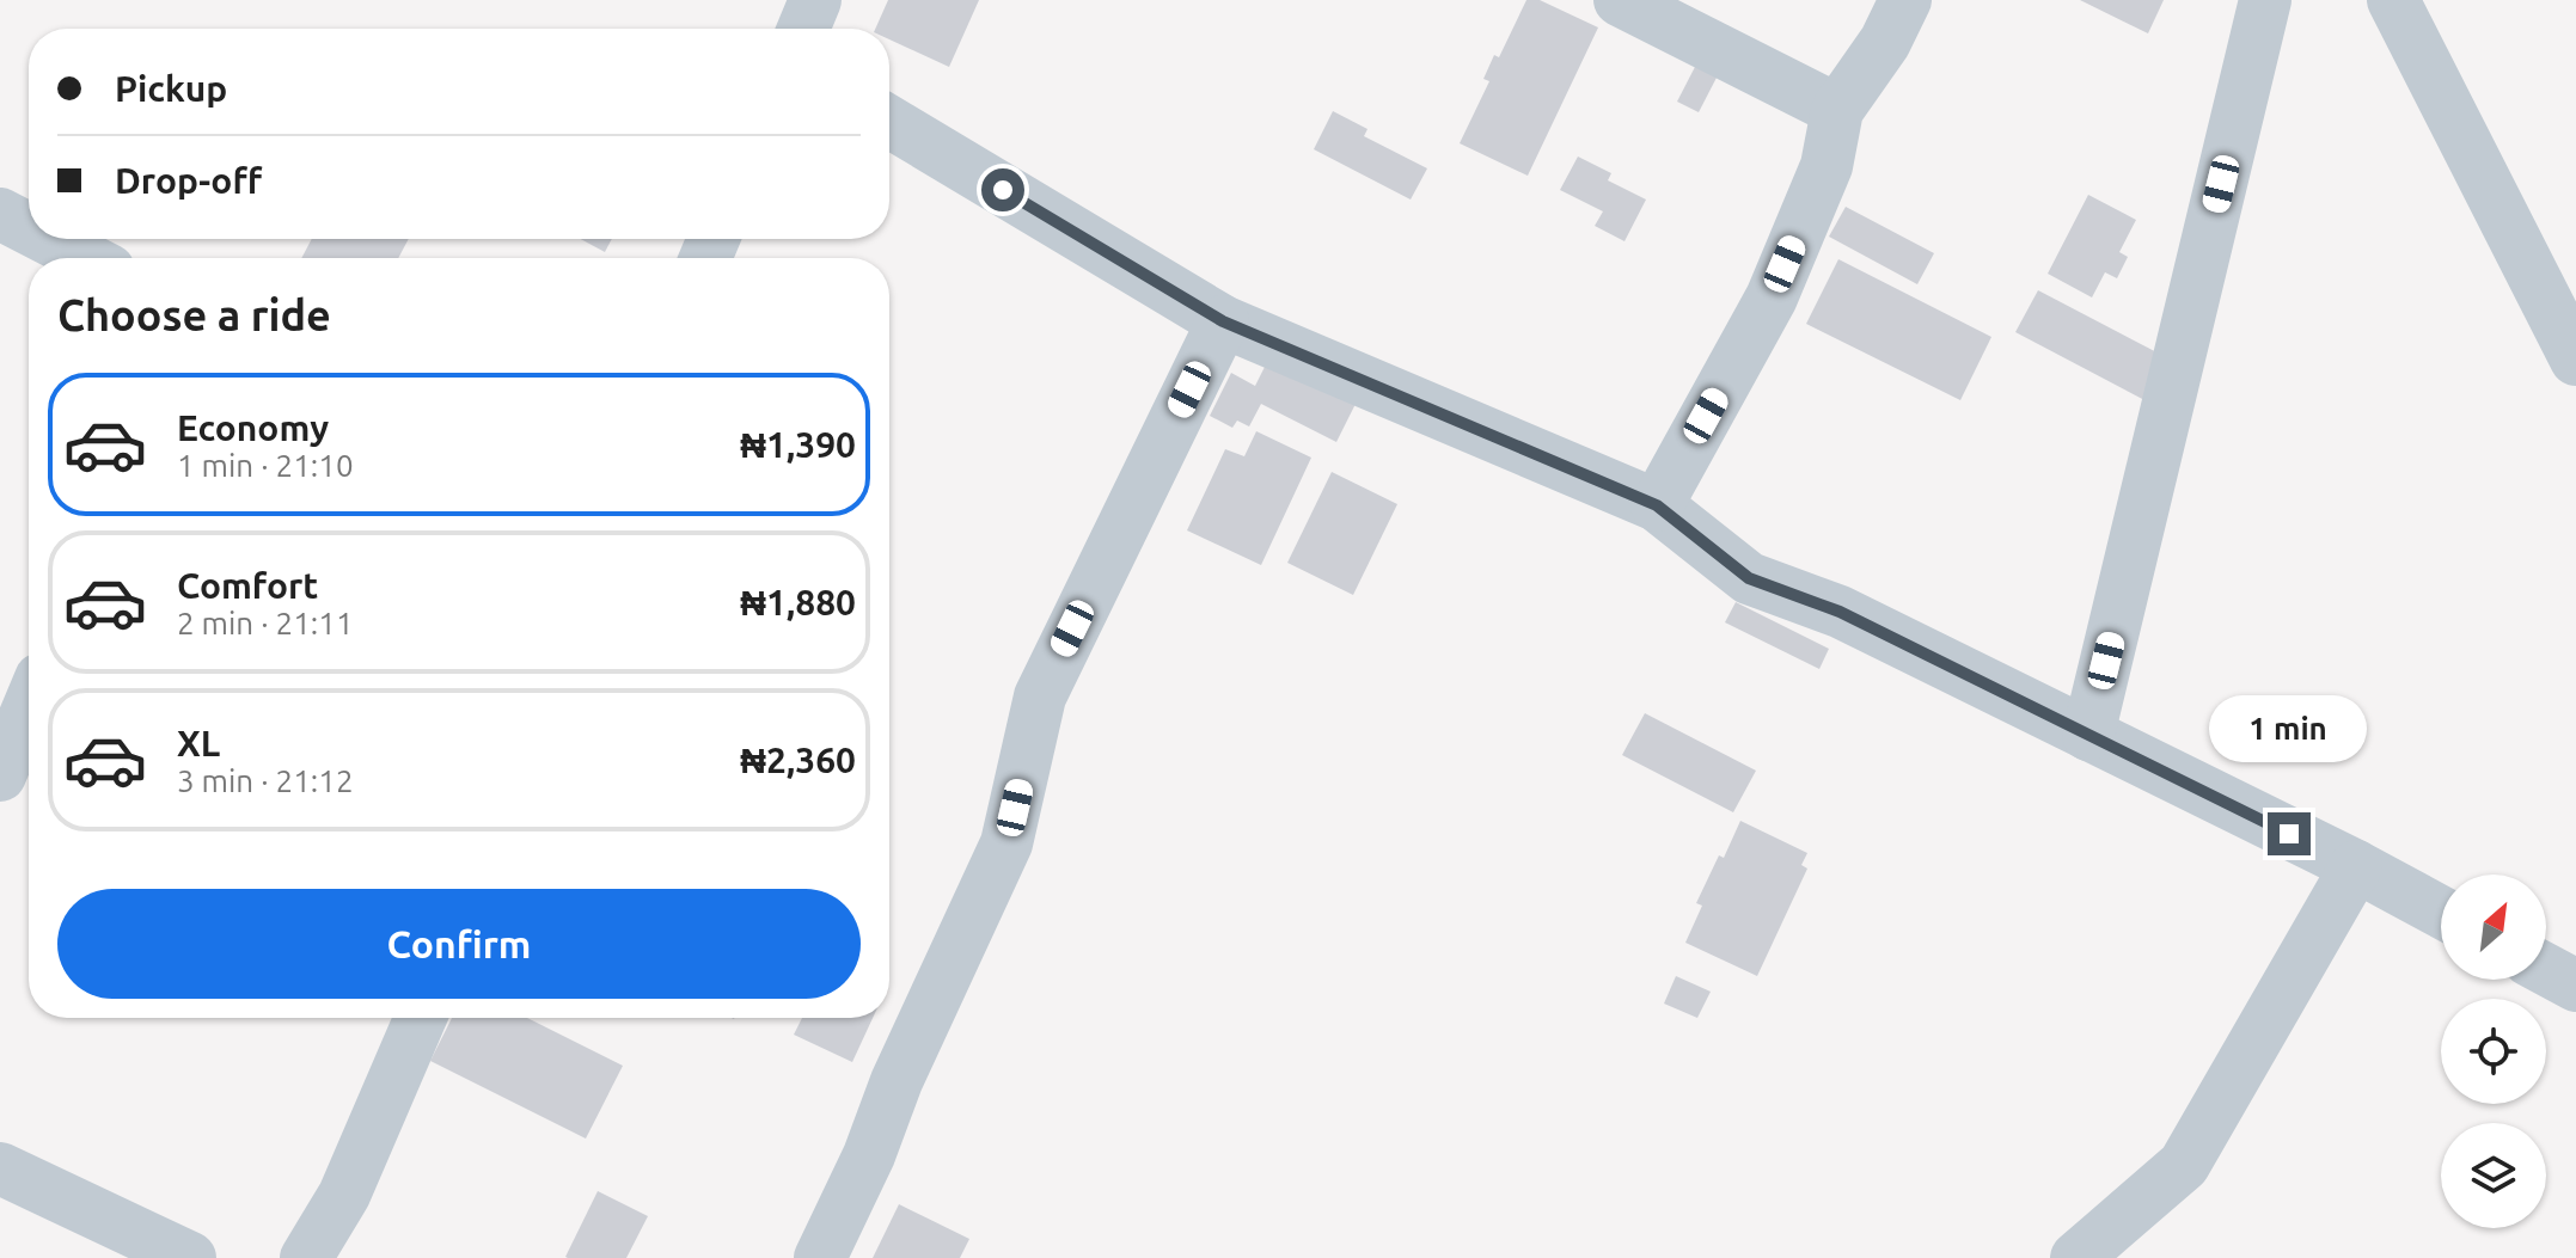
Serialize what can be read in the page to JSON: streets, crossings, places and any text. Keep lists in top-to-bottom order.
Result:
{
  "north": "top right",
  "page": {
    "banner": ["Pickup", "Drop-off"],
    "heading": "Choose a ride",
    "list": [
      {
        "name": "Economy",
        "note": "1 min · 21:10",
        "value": "₦1,390"
      },
      {
        "name": "Comfort",
        "note": "2 min · 21:11",
        "value": "₦1,880"
      },
      {
        "name": "XL",
        "note": "3 min · 21:12",
        "value": "₦2,360"
      }
    ],
    "bubble": "1 min",
    "buttons": "Confirm"
  }
}
